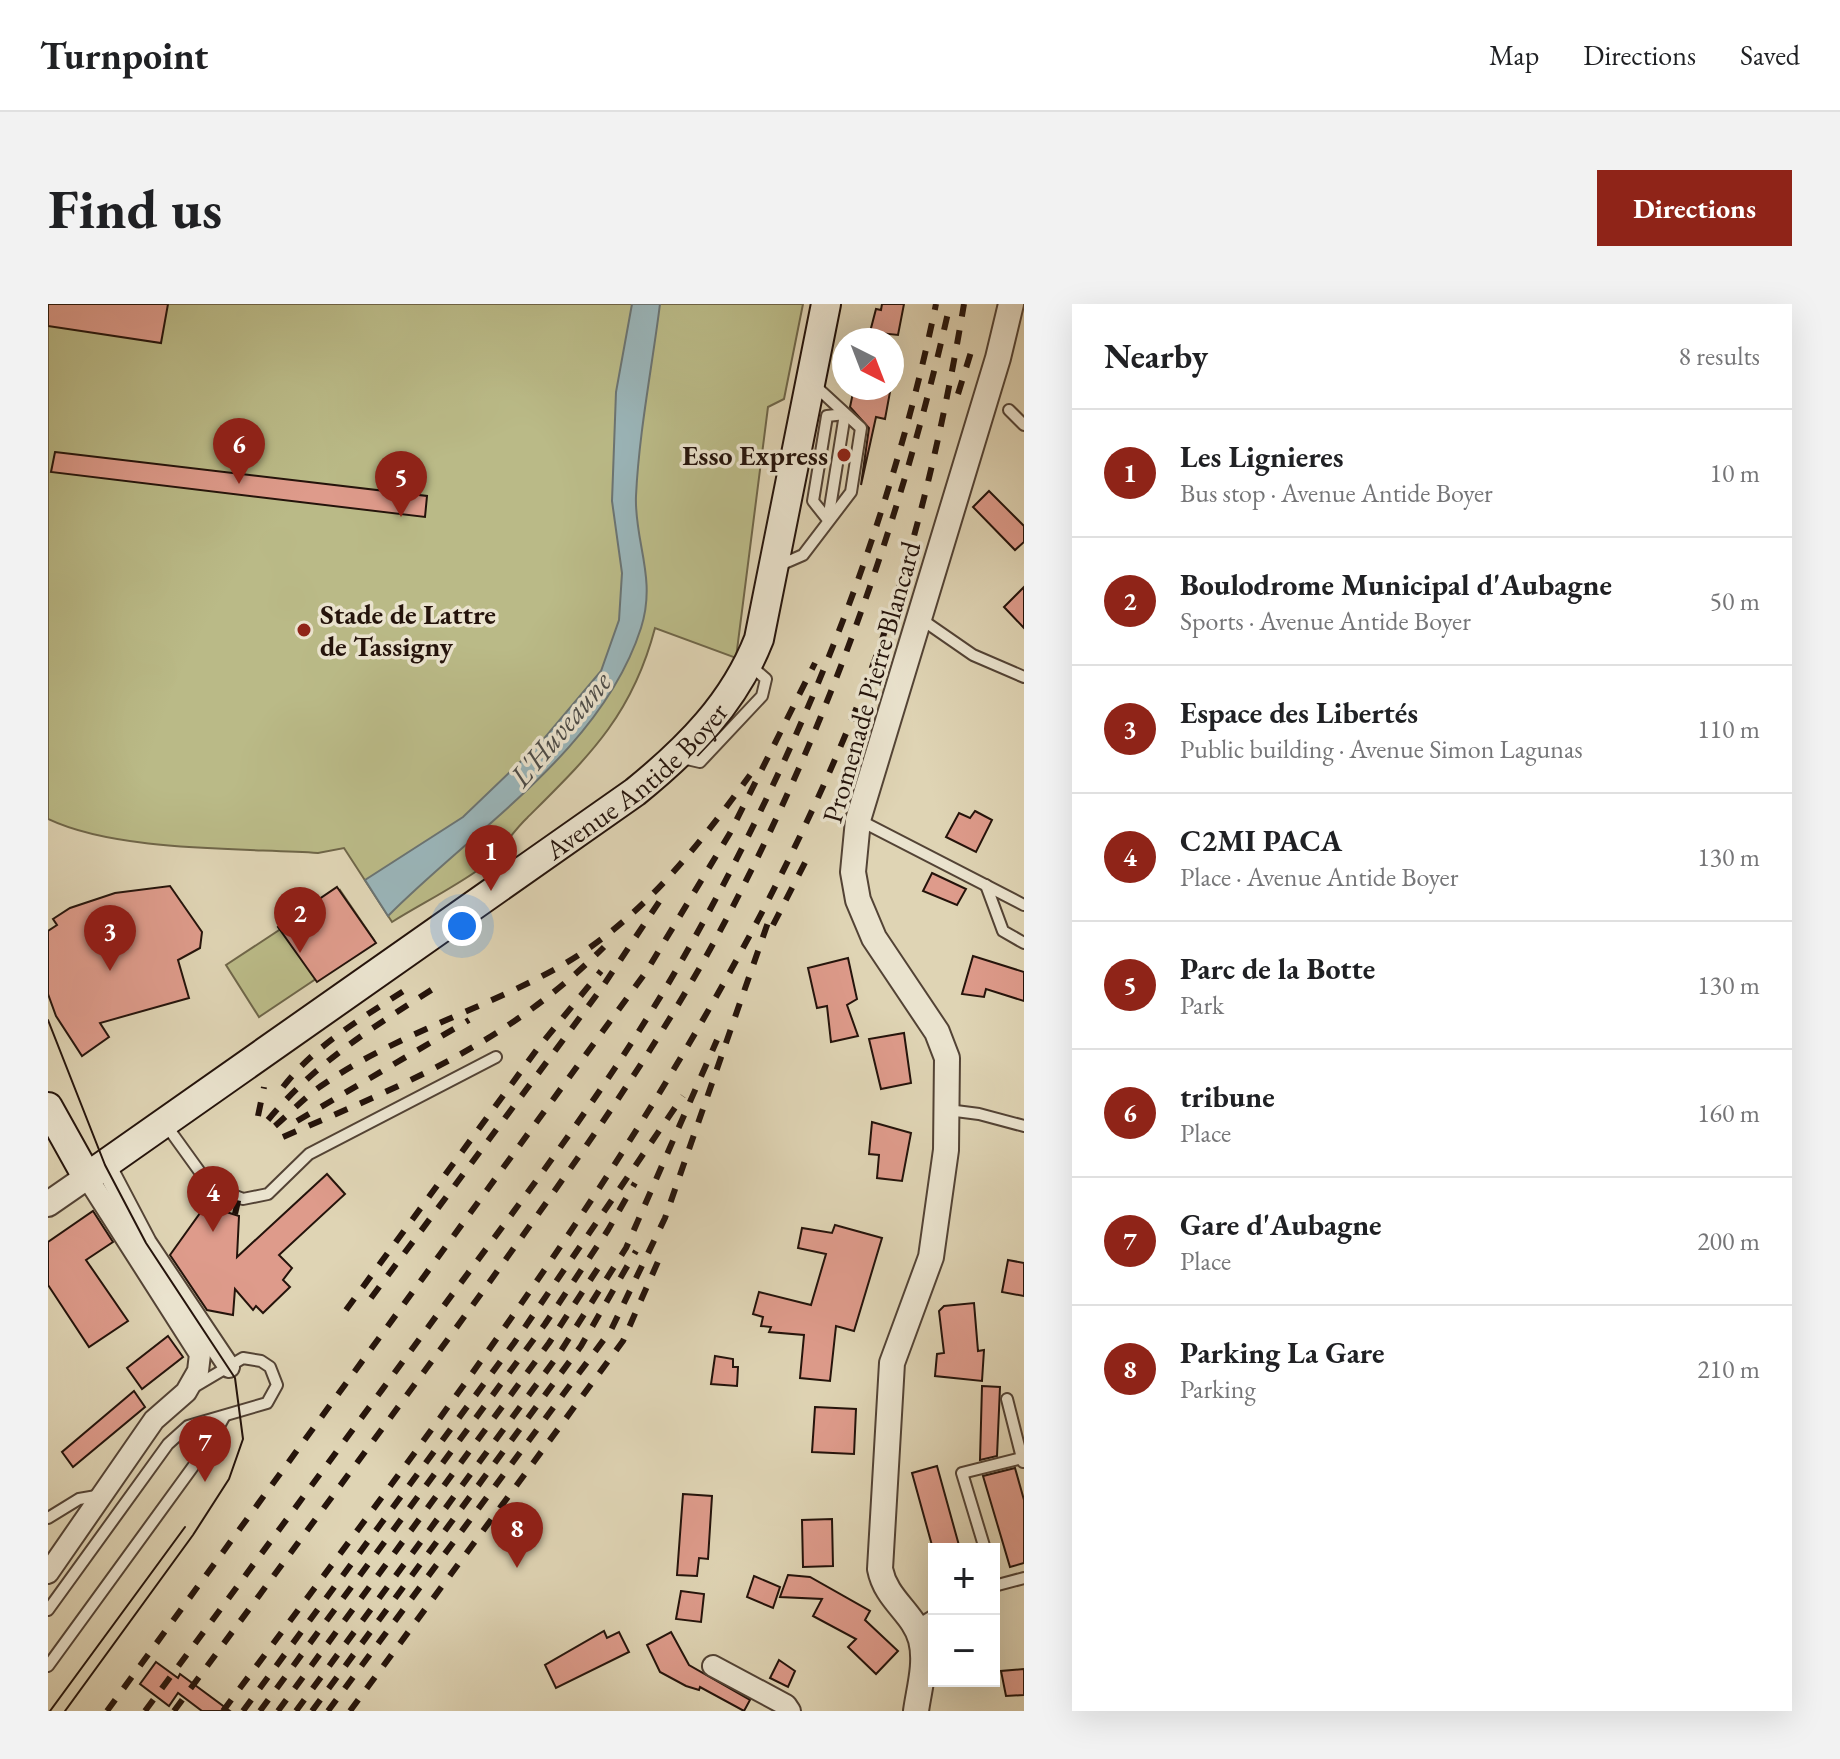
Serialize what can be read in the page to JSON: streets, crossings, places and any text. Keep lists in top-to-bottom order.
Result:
{
  "streets": {
    "main road": ["Avenue Antide Boyer"],
    "street": ["Promenade Pierre Blancard"]
  },
  "water": ["L'Huveaune"],
  "places": ["Esso Express", "Stade de Lattre de Tassigny"],
  "north": "bottom right",
  "page": {
    "header": "Turnpoint",
    "nav": ["Map", "Directions", "Saved"],
    "buttons": "Directions",
    "title": "Find us",
    "heading": ["Nearby", "8 results"],
    "list": [
      {
        "mark": "1",
        "name": "Les Lignieres",
        "note": "Bus stop · Avenue Antide Boyer",
        "value": "10 m"
      },
      {
        "mark": "2",
        "name": "Boulodrome Municipal d'Aubagne",
        "note": "Sports · Avenue Antide Boyer",
        "value": "50 m"
      },
      {
        "mark": "3",
        "name": "Espace des Libertés",
        "note": "Public building · Avenue Simon Lagunas",
        "value": "110 m"
      },
      {
        "mark": "4",
        "name": "C2MI PACA",
        "note": "Place · Avenue Antide Boyer",
        "value": "130 m"
      },
      {
        "mark": "5",
        "name": "Parc de la Botte",
        "note": "Park",
        "value": "130 m"
      },
      {
        "mark": "6",
        "name": "tribune",
        "note": "Place",
        "value": "160 m"
      },
      {
        "mark": "7",
        "name": "Gare d'Aubagne",
        "note": "Place",
        "value": "200 m"
      },
      {
        "mark": "8",
        "name": "Parking La Gare",
        "note": "Parking",
        "value": "210 m"
      }
    ],
    "pins": [
      "6",
      "5",
      "1",
      "2",
      "3",
      "4",
      "7",
      "8"
    ],
    "map_buttons": ["+", "−"]
  }
}
